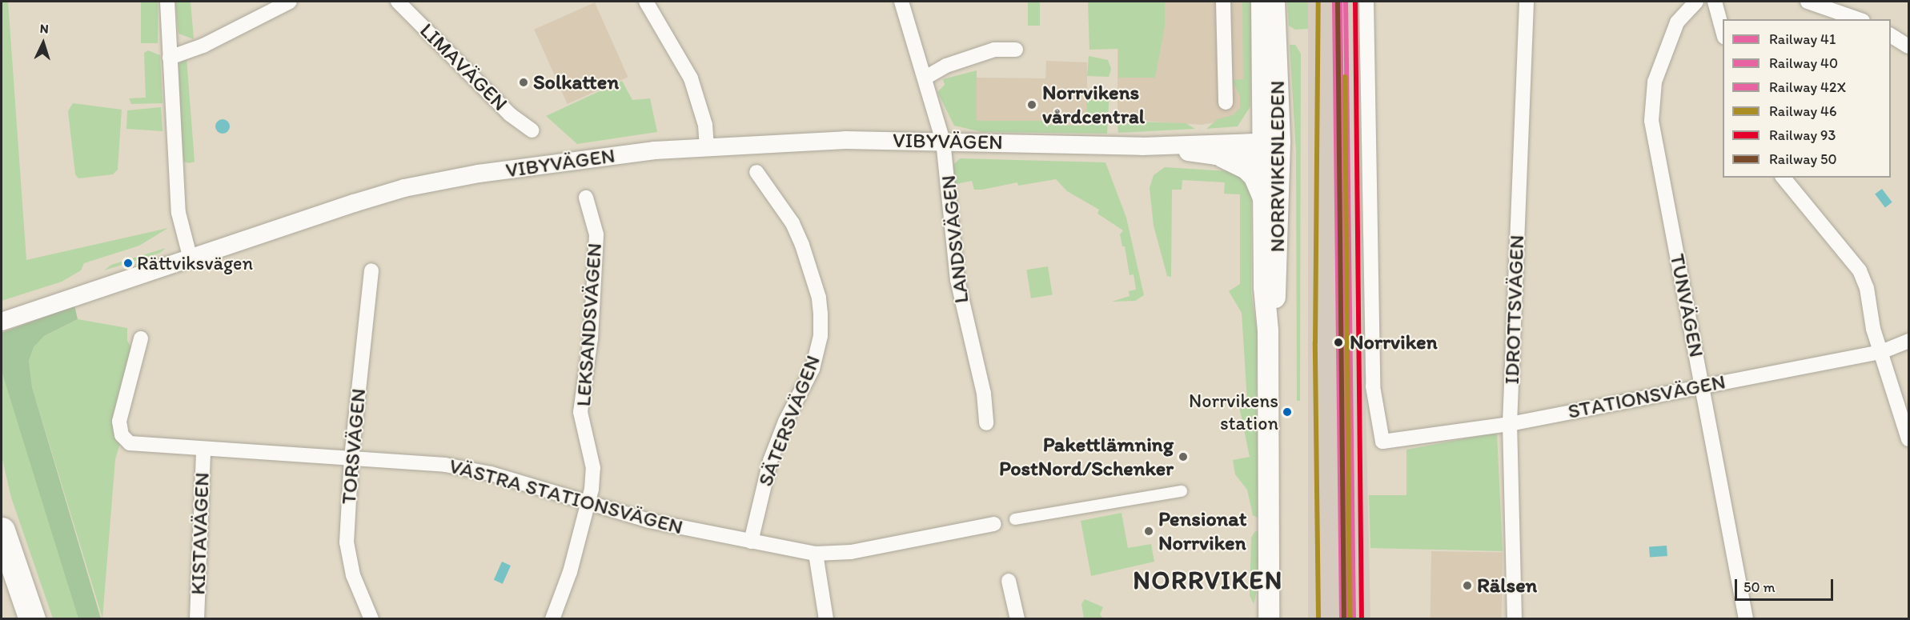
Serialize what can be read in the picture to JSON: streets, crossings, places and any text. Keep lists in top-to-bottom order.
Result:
{
  "streets": {
    "main road": ["NORRVIKENLEDEN"],
    "street": [
      "LIMAVÄGEN",
      "VIBYVÄGEN",
      "LANDSVÄGEN",
      "TUNVÄGEN",
      "IDROTTSVÄGEN",
      "LEKSANDSVÄGEN",
      "STATIONSVÄGEN",
      "SÄTERSVÄGEN",
      "TORSVÄGEN",
      "VÄSTRA STATIONSVÄGEN",
      "KISTAVÄGEN"
    ]
  },
  "crossings": [
    ["VIBYVÄGEN", "NORRVIKENLEDEN"],
    ["VIBYVÄGEN", "LANDSVÄGEN"],
    ["TUNVÄGEN", "STATIONSVÄGEN"],
    ["IDROTTSVÄGEN", "STATIONSVÄGEN"],
    ["LEKSANDSVÄGEN", "VÄSTRA STATIONSVÄGEN"],
    ["SÄTERSVÄGEN", "VÄSTRA STATIONSVÄGEN"],
    ["TORSVÄGEN", "VÄSTRA STATIONSVÄGEN"],
    ["VÄSTRA STATIONSVÄGEN", "KISTAVÄGEN"]
  ],
  "districts": ["NORRVIKEN"],
  "places": [
    "Solkatten",
    "Norrvikens vårdcentral",
    "Rättviksvägen",
    "Norrviken",
    "Norrvikens station",
    "Pakettlämning PostNord/Schenker",
    "Pensionat Norrviken",
    "Rälsen"
  ],
  "lines": [
    "rail line 41",
    "rail line 40",
    "rail line 42X",
    "rail line 46",
    "rail line 93",
    "rail line 50"
  ],
  "legend": [
    "Railway 41",
    "Railway 40",
    "Railway 42X",
    "Railway 46",
    "Railway 93",
    "Railway 50"
  ],
  "scale_bar": "50 m",
  "north": "top"
}
